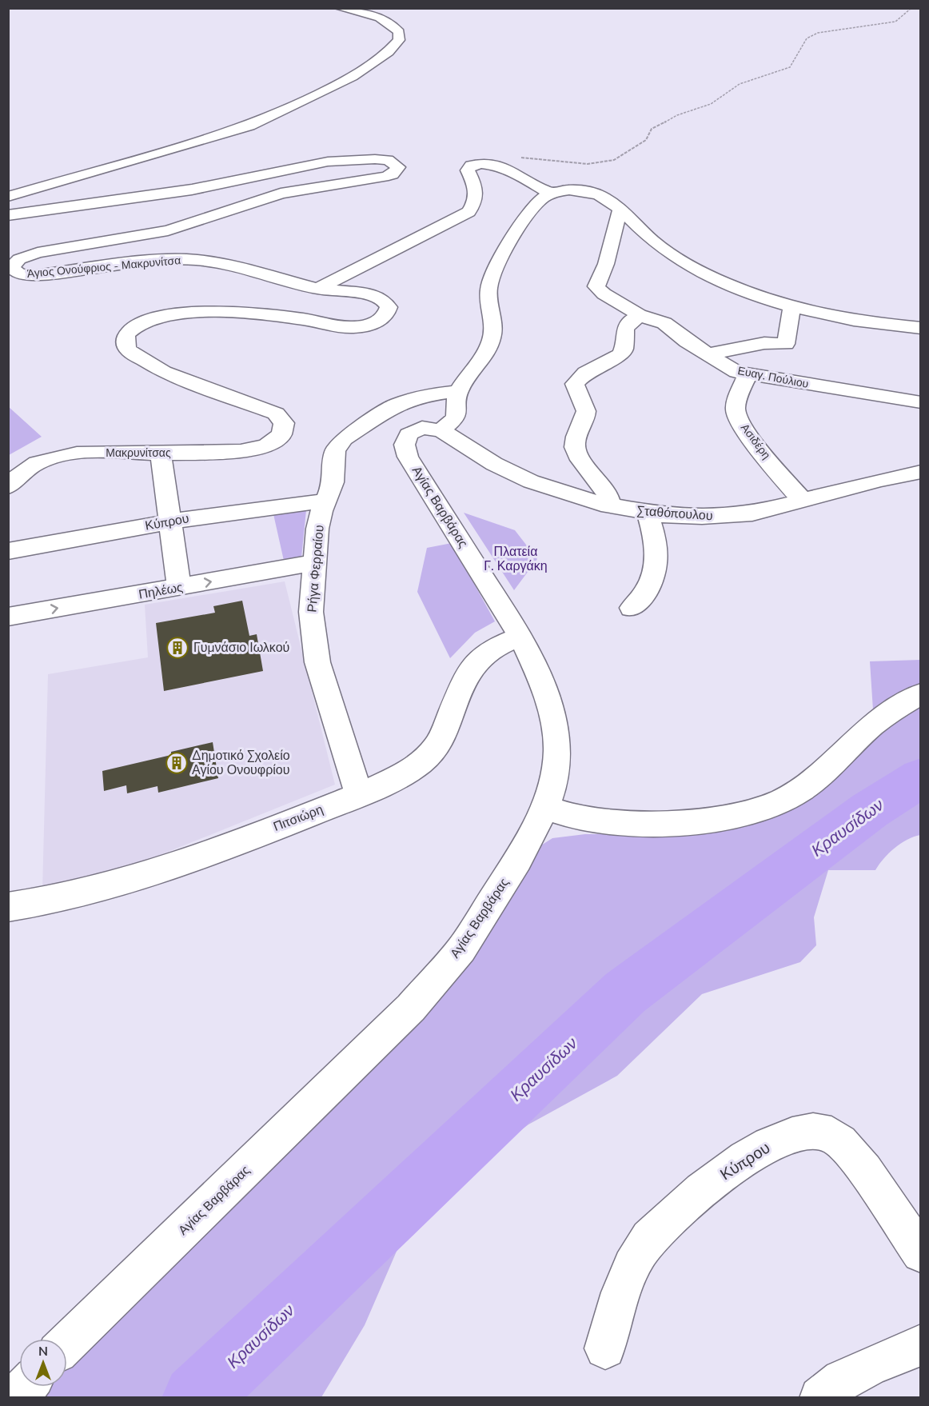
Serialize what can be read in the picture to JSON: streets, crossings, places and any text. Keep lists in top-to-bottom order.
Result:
{
  "streets": {
    "street": [
      "Άγιος Ονούφριος - Μακρυνίτσα",
      "Ευαγ. Πούλιου",
      "Ασιδέρη",
      "Μακρυνίτσας",
      "Αγίας Βαρβάρας",
      "Σταθόπουλου",
      "Κύπρου",
      "Ρήγα Φερραίου",
      "Πηλέως",
      "Πιτσιώρη"
    ]
  },
  "crossings": [
    ["Άγιος Ονούφριος - Μακρυνίτσα", "Μακρυνίτσας"],
    ["Ευαγ. Πούλιου", "Ασιδέρη"],
    ["Ασιδέρη", "Σταθόπουλου"],
    ["Αγίας Βαρβάρας", "Σταθόπουλου"],
    ["Αγίας Βαρβάρας", "Πιτσιώρη"],
    ["Κύπρου", "Ρήγα Φερραίου"],
    ["Ρήγα Φερραίου", "Πηλέως"],
    ["Ρήγα Φερραίου", "Πιτσιώρη"]
  ],
  "one_way": ["Πηλέως"],
  "water": ["Κραυσίδων"],
  "parks": ["Πλατεία Γ. Καργάκη"],
  "places": {
    "building": ["Γυμνάσιο Ιωλκού", "Δημοτικό Σχολείο Αγίου Ονουφρίου"]
  },
  "north": "top"
}
